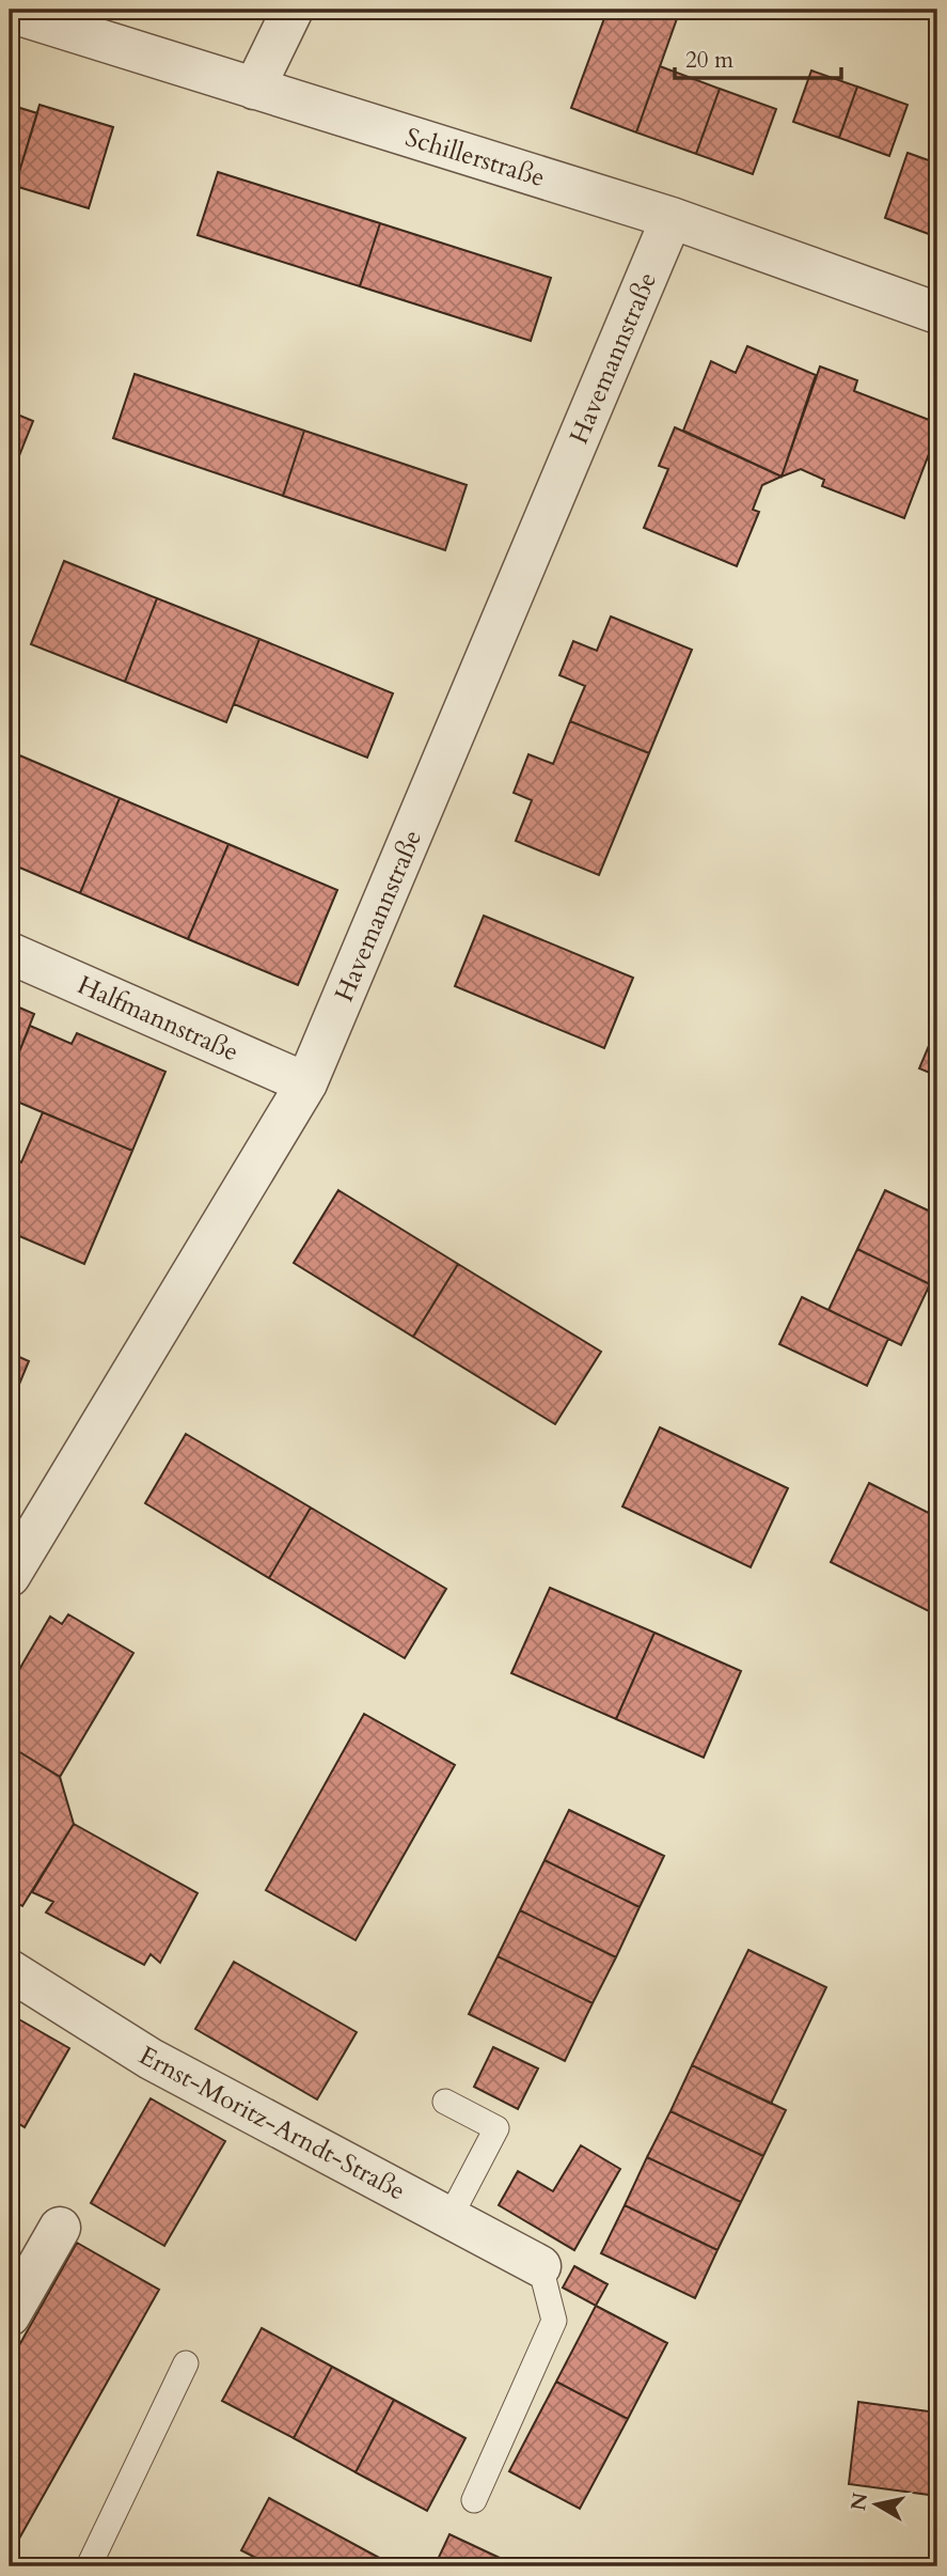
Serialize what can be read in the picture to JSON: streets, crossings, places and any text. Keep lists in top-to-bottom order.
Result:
{
  "streets": {
    "street": [
      "Schillerstraße",
      "Havemannstraße",
      "Halfmannstraße",
      "Ernst-Moritz-Arndt-Straße"
    ]
  },
  "crossings": [
    ["Schillerstraße", "Havemannstraße"],
    ["Havemannstraße", "Halfmannstraße"]
  ],
  "scale_bar": "20 m",
  "north": "left"
}
